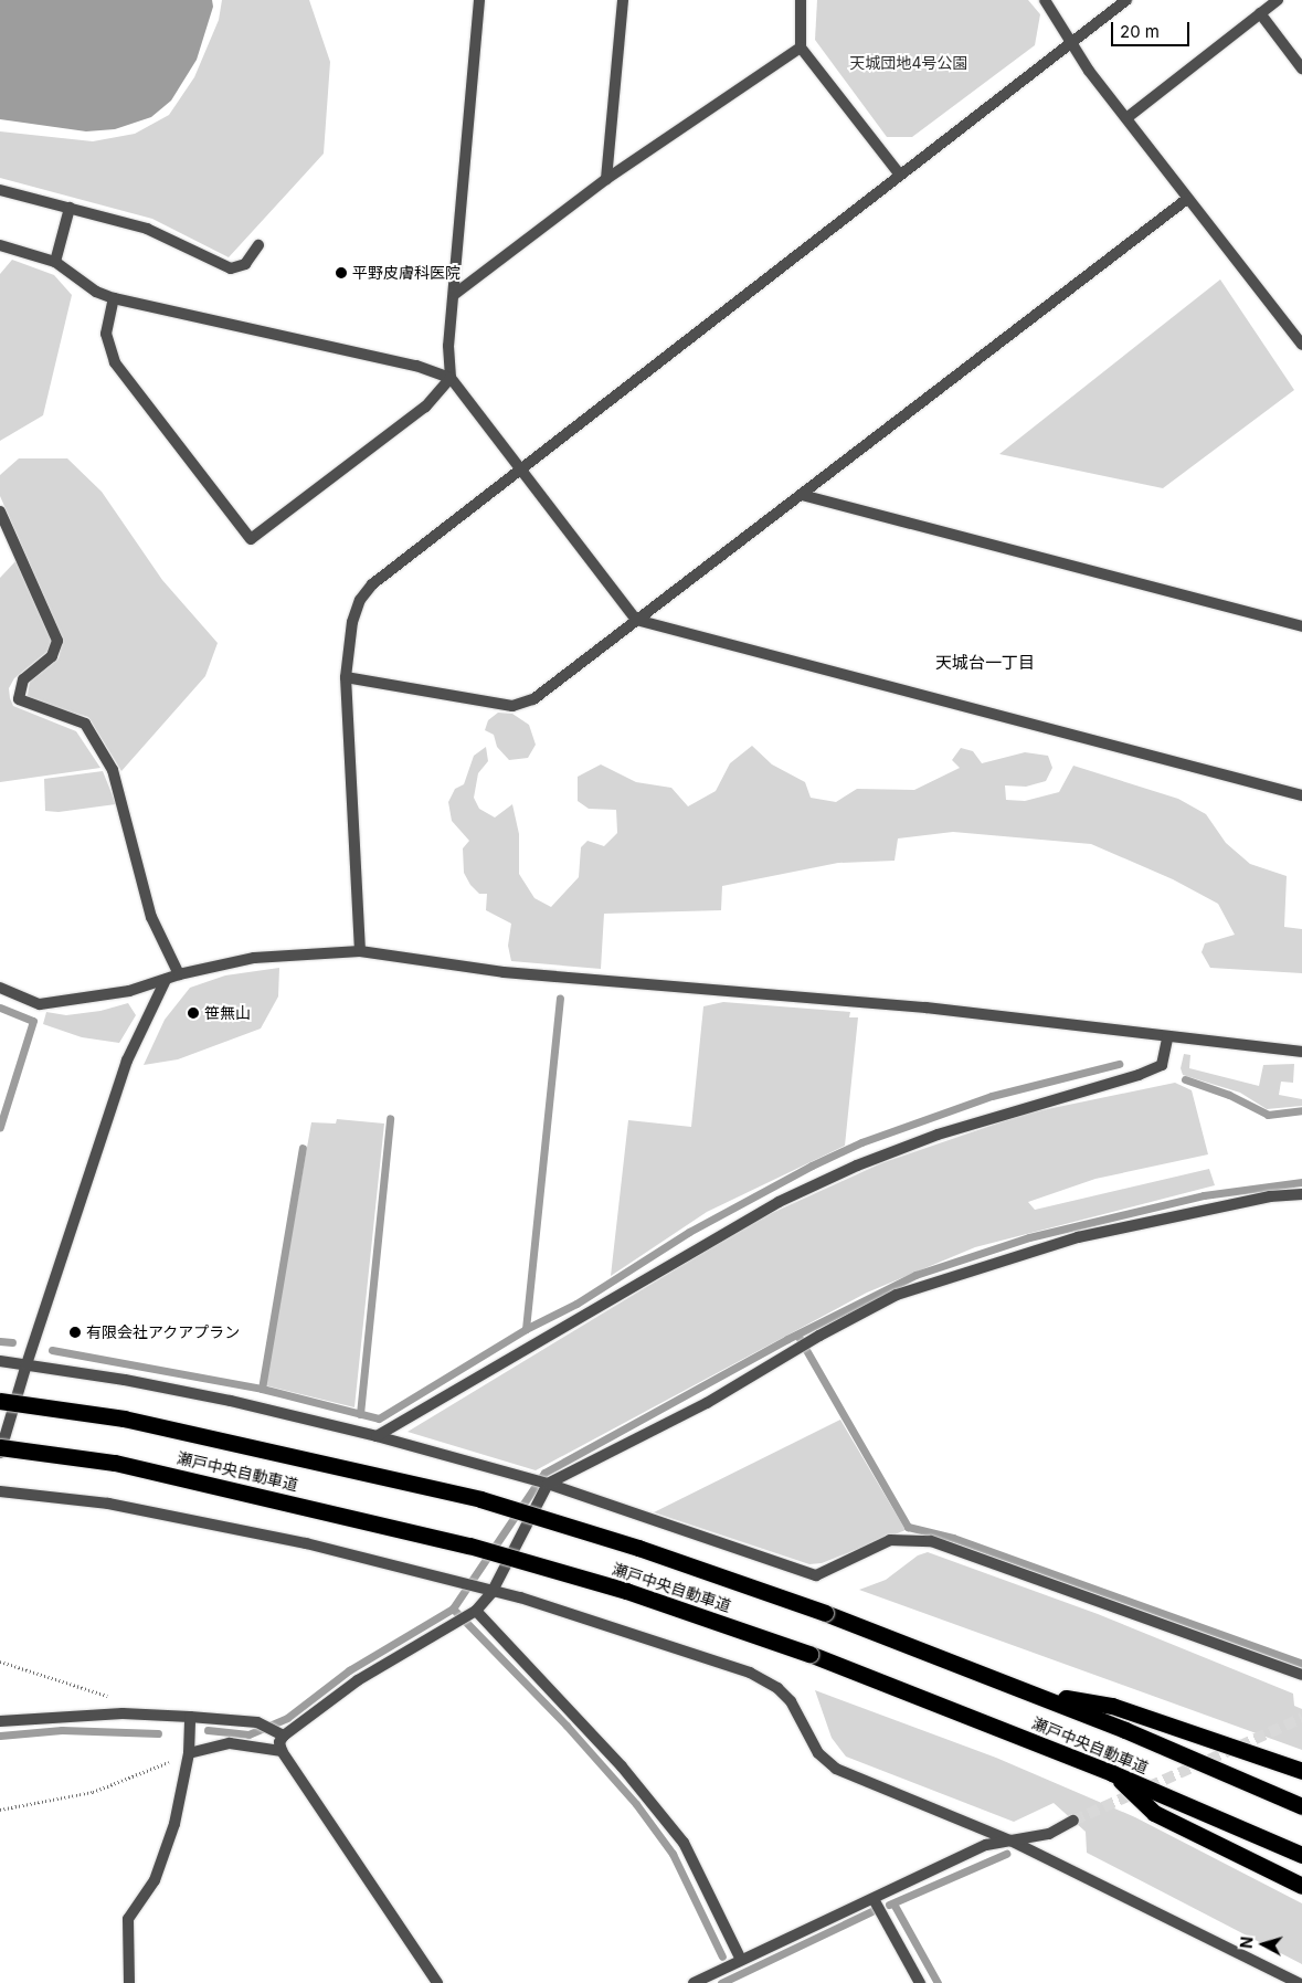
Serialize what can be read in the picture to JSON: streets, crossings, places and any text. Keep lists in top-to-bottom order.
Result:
{
  "streets": {
    "highway": ["瀬戸中央自動車道"]
  },
  "districts": ["天城台一丁目"],
  "parks": ["天城団地4号公園"],
  "places": ["平野皮膚科医院", "笹無山", "有限会社アクアプラン"],
  "scale_bar": "20 m",
  "north": "left"
}
